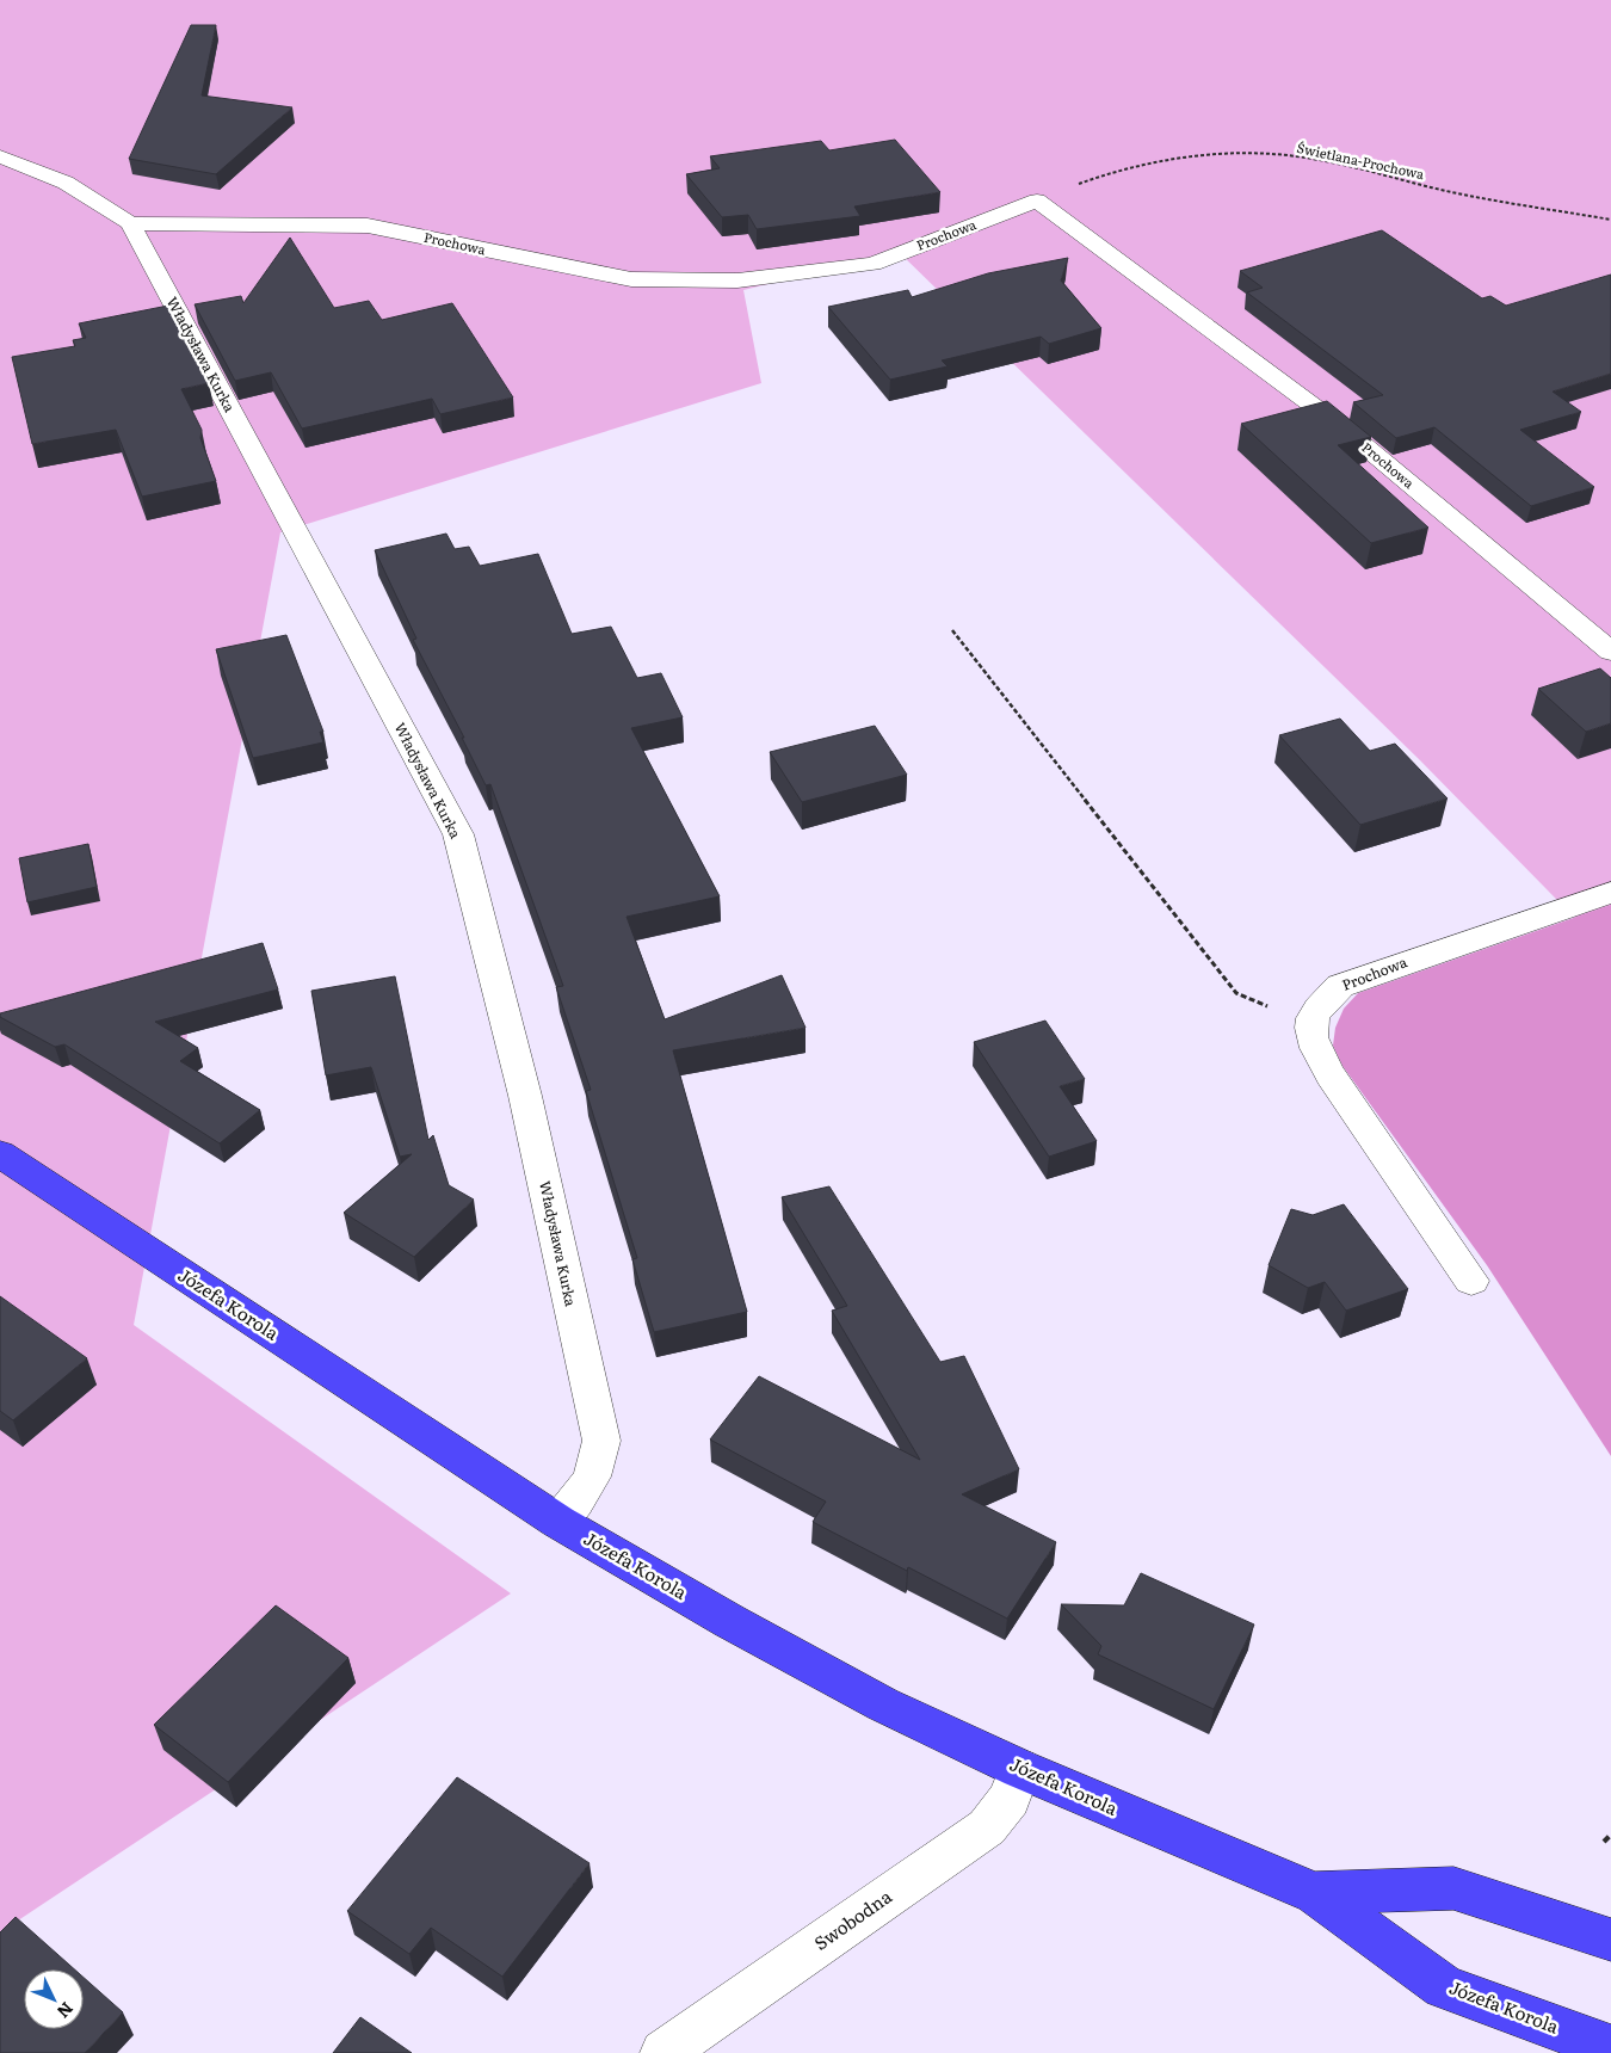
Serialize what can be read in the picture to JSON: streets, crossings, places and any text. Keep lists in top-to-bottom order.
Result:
{
  "streets": {
    "highway": ["Józefa Korola"],
    "street": ["Prochowa", "Władysława Kurka", "Swobodna"],
    "path": ["Świetlana-Prochowa"]
  },
  "crossings": [
    ["Świetlana-Prochowa", "Prochowa"],
    ["Prochowa", "Władysława Kurka"],
    ["Władysława Kurka", "Józefa Korola"],
    ["Józefa Korola", "Swobodna"]
  ],
  "north": "bottom right"
}
